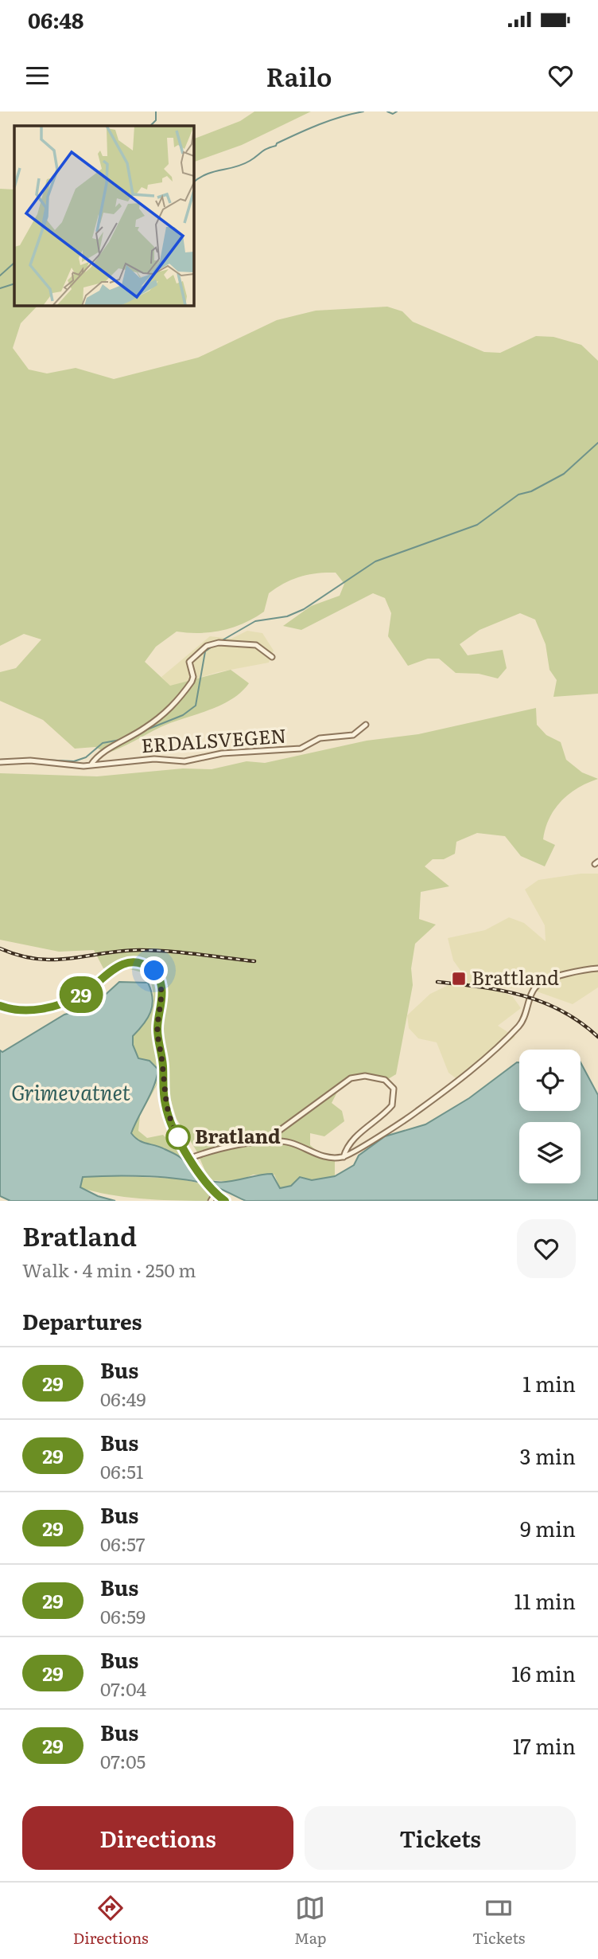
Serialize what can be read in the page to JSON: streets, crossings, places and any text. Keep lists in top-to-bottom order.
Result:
{
  "streets": {
    "street": ["ERDALSVEGEN"]
  },
  "water": ["Grimevatnet"],
  "places": {
    "transit": ["Brattland"],
    "other": ["Bratland"]
  },
  "lines": ["bus line 29"],
  "page": {
    "status": "06:48",
    "header": "Railo",
    "on_map": "29",
    "heading": [
      ["Bratland", "Walk · 4 min · 250 m"],
      "Departures"
    ],
    "list": [
      {
        "mark": "29",
        "name": "Bus",
        "note": "06:49",
        "value": "1 min"
      },
      {
        "mark": "29",
        "name": "Bus",
        "note": "06:51",
        "value": "3 min"
      },
      {
        "mark": "29",
        "name": "Bus",
        "note": "06:57",
        "value": "9 min"
      },
      {
        "mark": "29",
        "name": "Bus",
        "note": "06:59",
        "value": "11 min"
      },
      {
        "mark": "29",
        "name": "Bus",
        "note": "07:04",
        "value": "16 min"
      },
      {
        "mark": "29",
        "name": "Bus",
        "note": "07:05",
        "value": "17 min"
      }
    ],
    "buttons": ["Directions", "Tickets"],
    "tabs": ["Directions", "Map", "Tickets"]
  }
}
